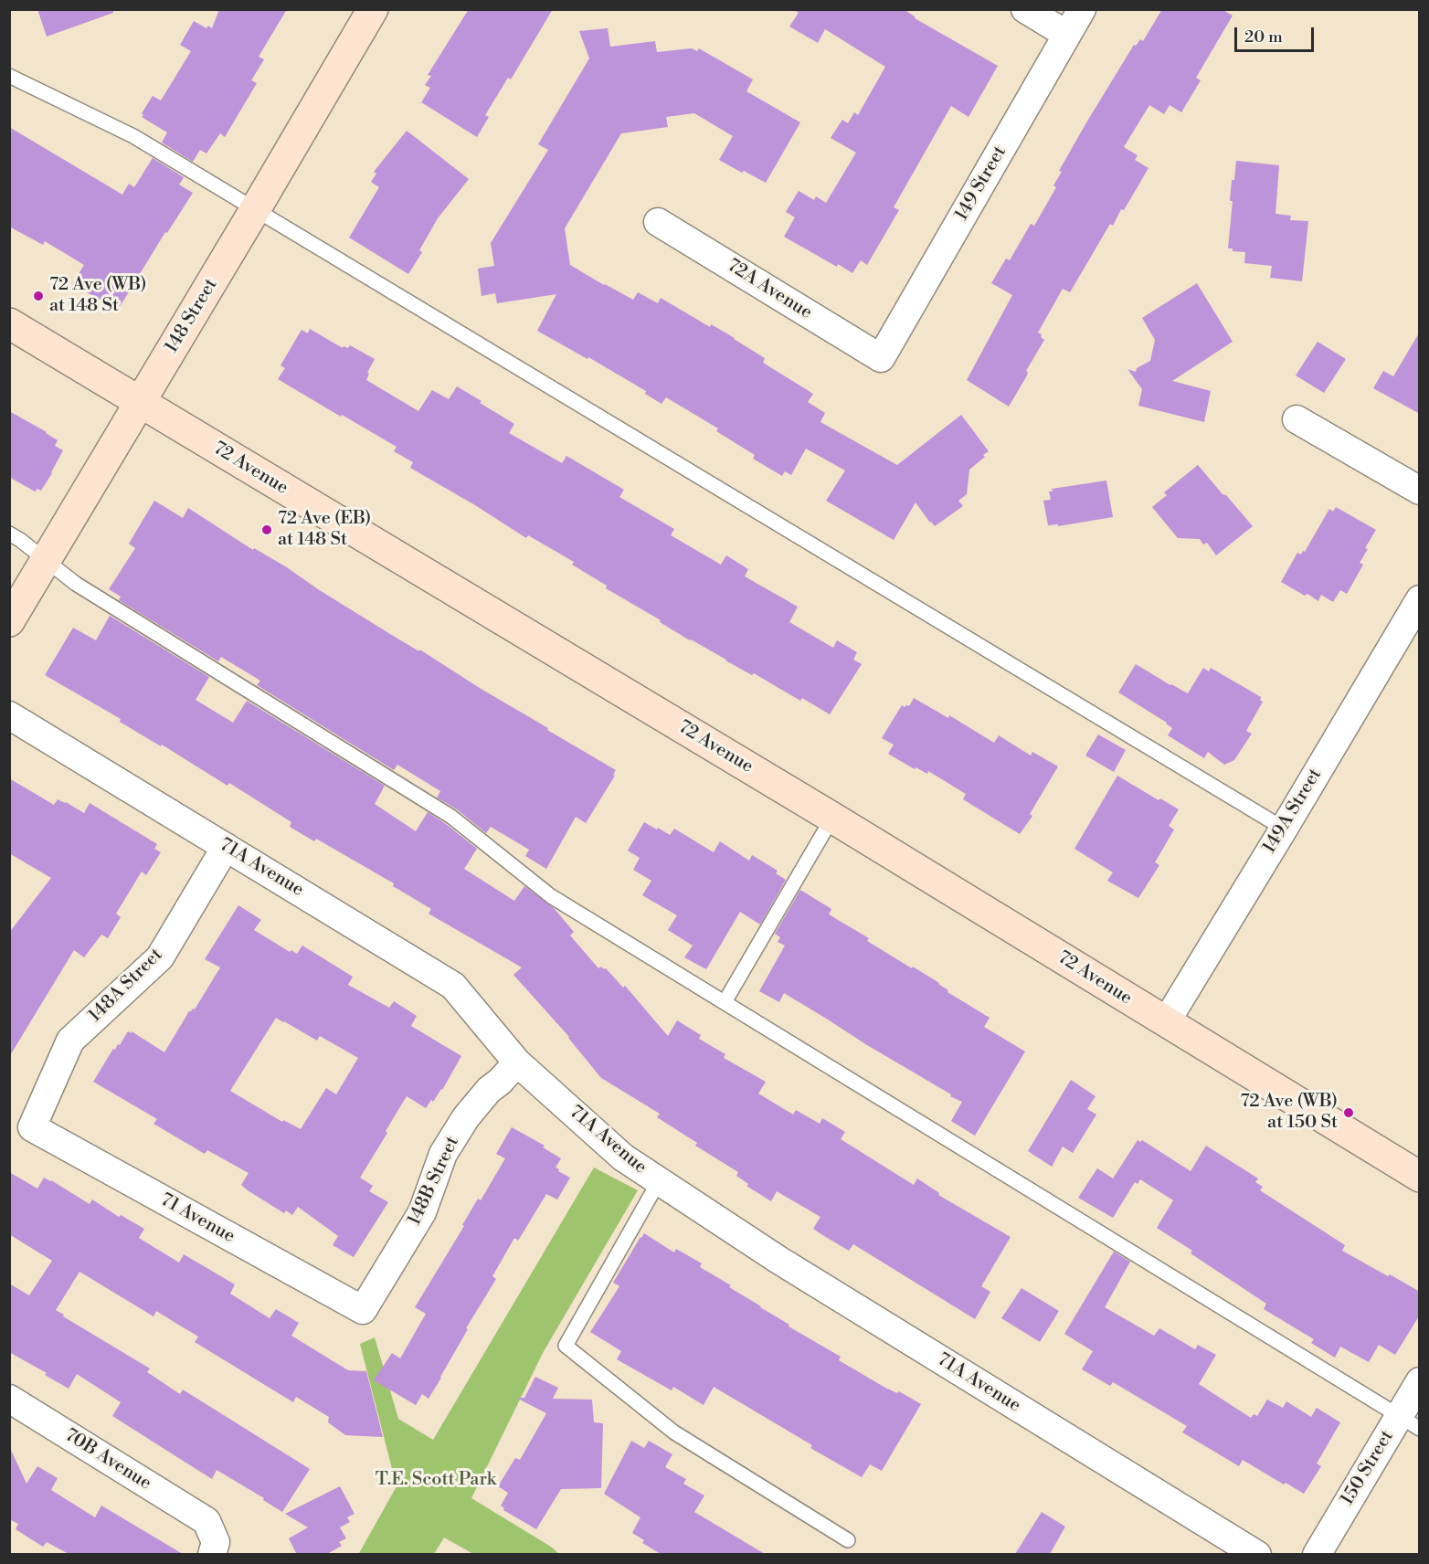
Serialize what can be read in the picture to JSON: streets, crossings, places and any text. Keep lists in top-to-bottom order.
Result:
{
  "streets": {
    "main road": ["148 Street", "72 Avenue"],
    "street": [
      "149 Street",
      "72A Avenue",
      "149A Street",
      "71A Avenue",
      "148A Street",
      "148B Street",
      "71 Avenue",
      "70B Avenue",
      "150 Street"
    ]
  },
  "crossings": [
    ["149 Street", "72A Avenue"],
    ["148 Street", "72 Avenue"],
    ["72 Avenue", "149A Street"],
    ["71A Avenue", "148A Street"],
    ["71A Avenue", "148B Street"],
    ["148A Street", "71 Avenue"],
    ["148B Street", "71 Avenue"]
  ],
  "parks": ["T.E. Scott Park"],
  "places": ["72 Ave (WB) at 148 St", "72 Ave (EB) at 148 St", "72 Ave (WB) at 150 St"],
  "scale_bar": "20 m"
}
